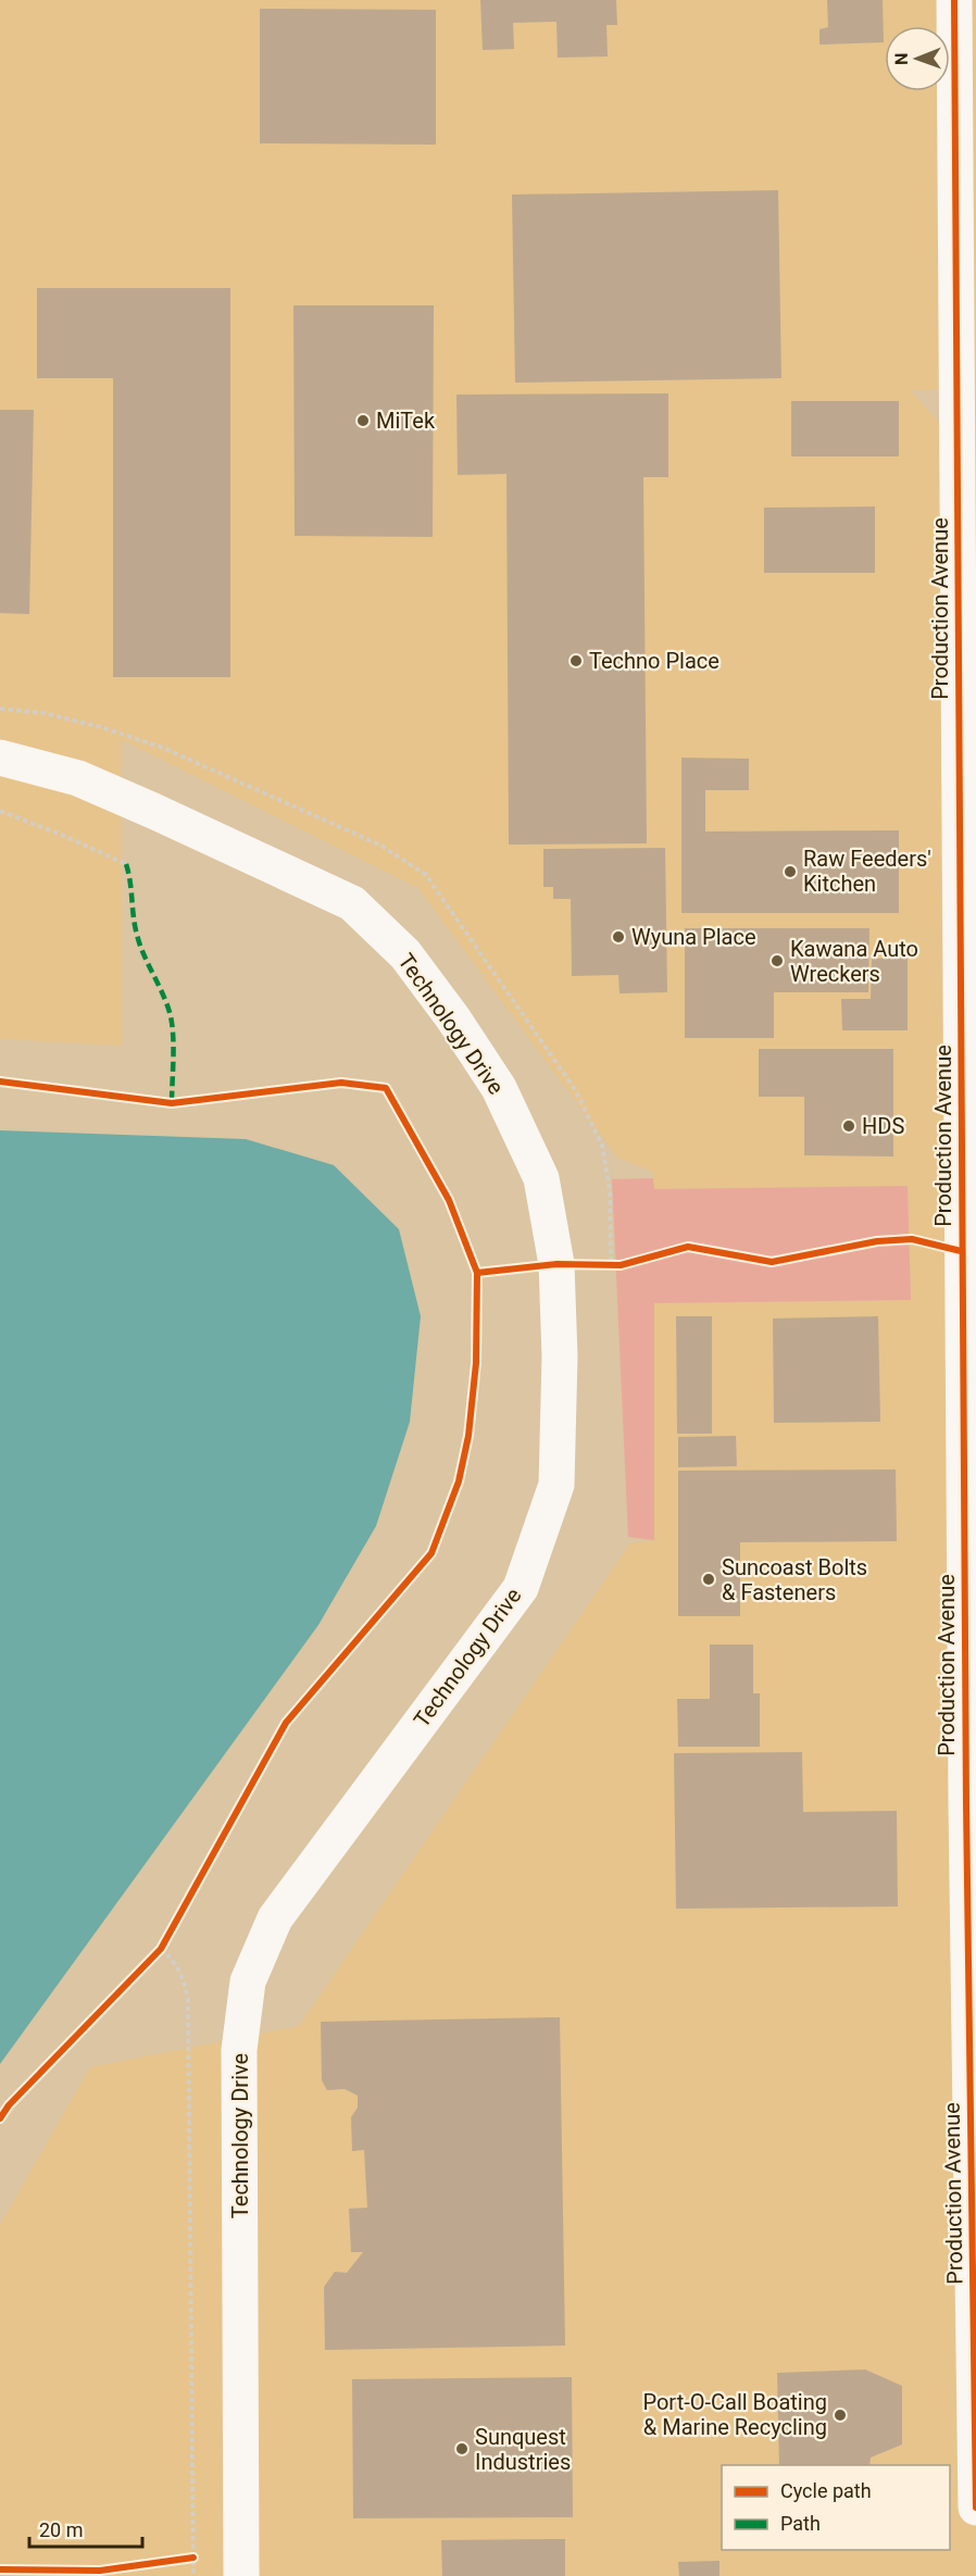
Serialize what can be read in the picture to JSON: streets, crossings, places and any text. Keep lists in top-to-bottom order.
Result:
{
  "streets": {
    "street": ["Production Avenue", "Technology Drive"]
  },
  "places": [
    "MiTek",
    "Techno Place",
    "Raw Feeders' Kitchen",
    "Wyuna Place",
    "Kawana Auto Wreckers",
    "HDS",
    "Suncoast Bolts & Fasteners",
    "Port-O-Call Boating & Marine Recycling",
    "Sunquest Industries"
  ],
  "legend": ["Cycle path", "Path"],
  "scale_bar": "20 m",
  "north": "left"
}
